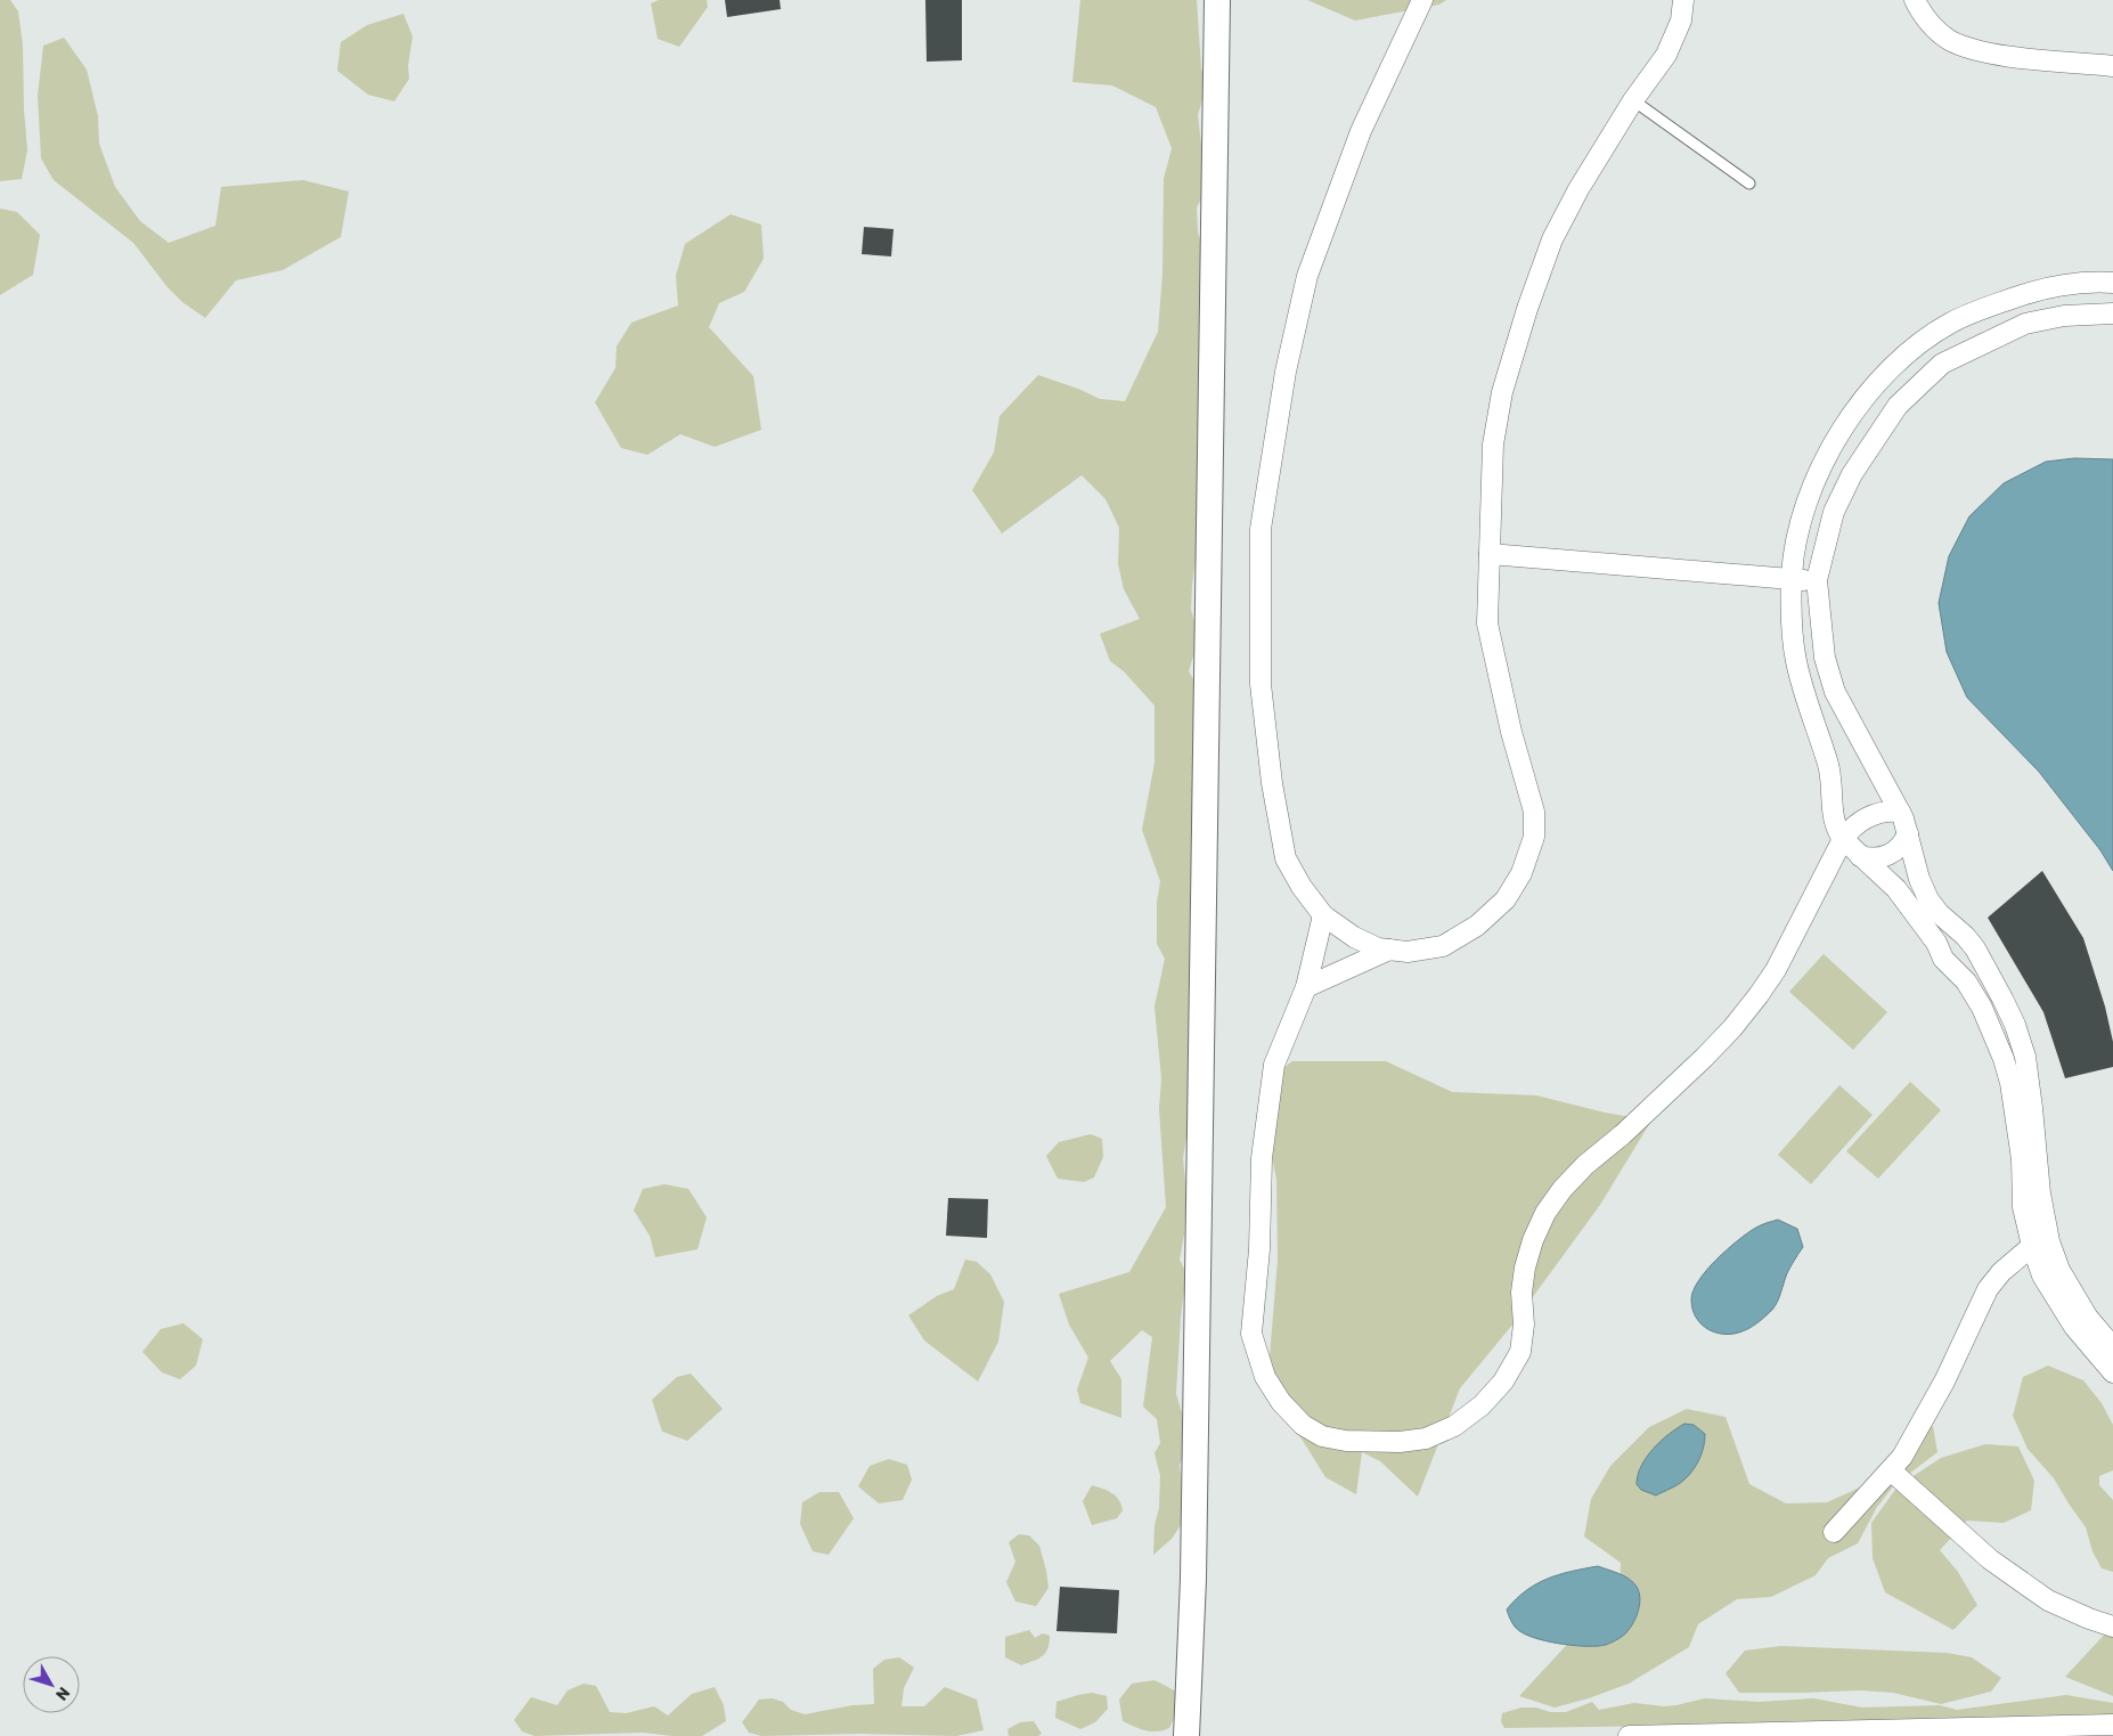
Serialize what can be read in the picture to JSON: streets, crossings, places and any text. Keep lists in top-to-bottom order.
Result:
{
  "north": "bottom right"
}
